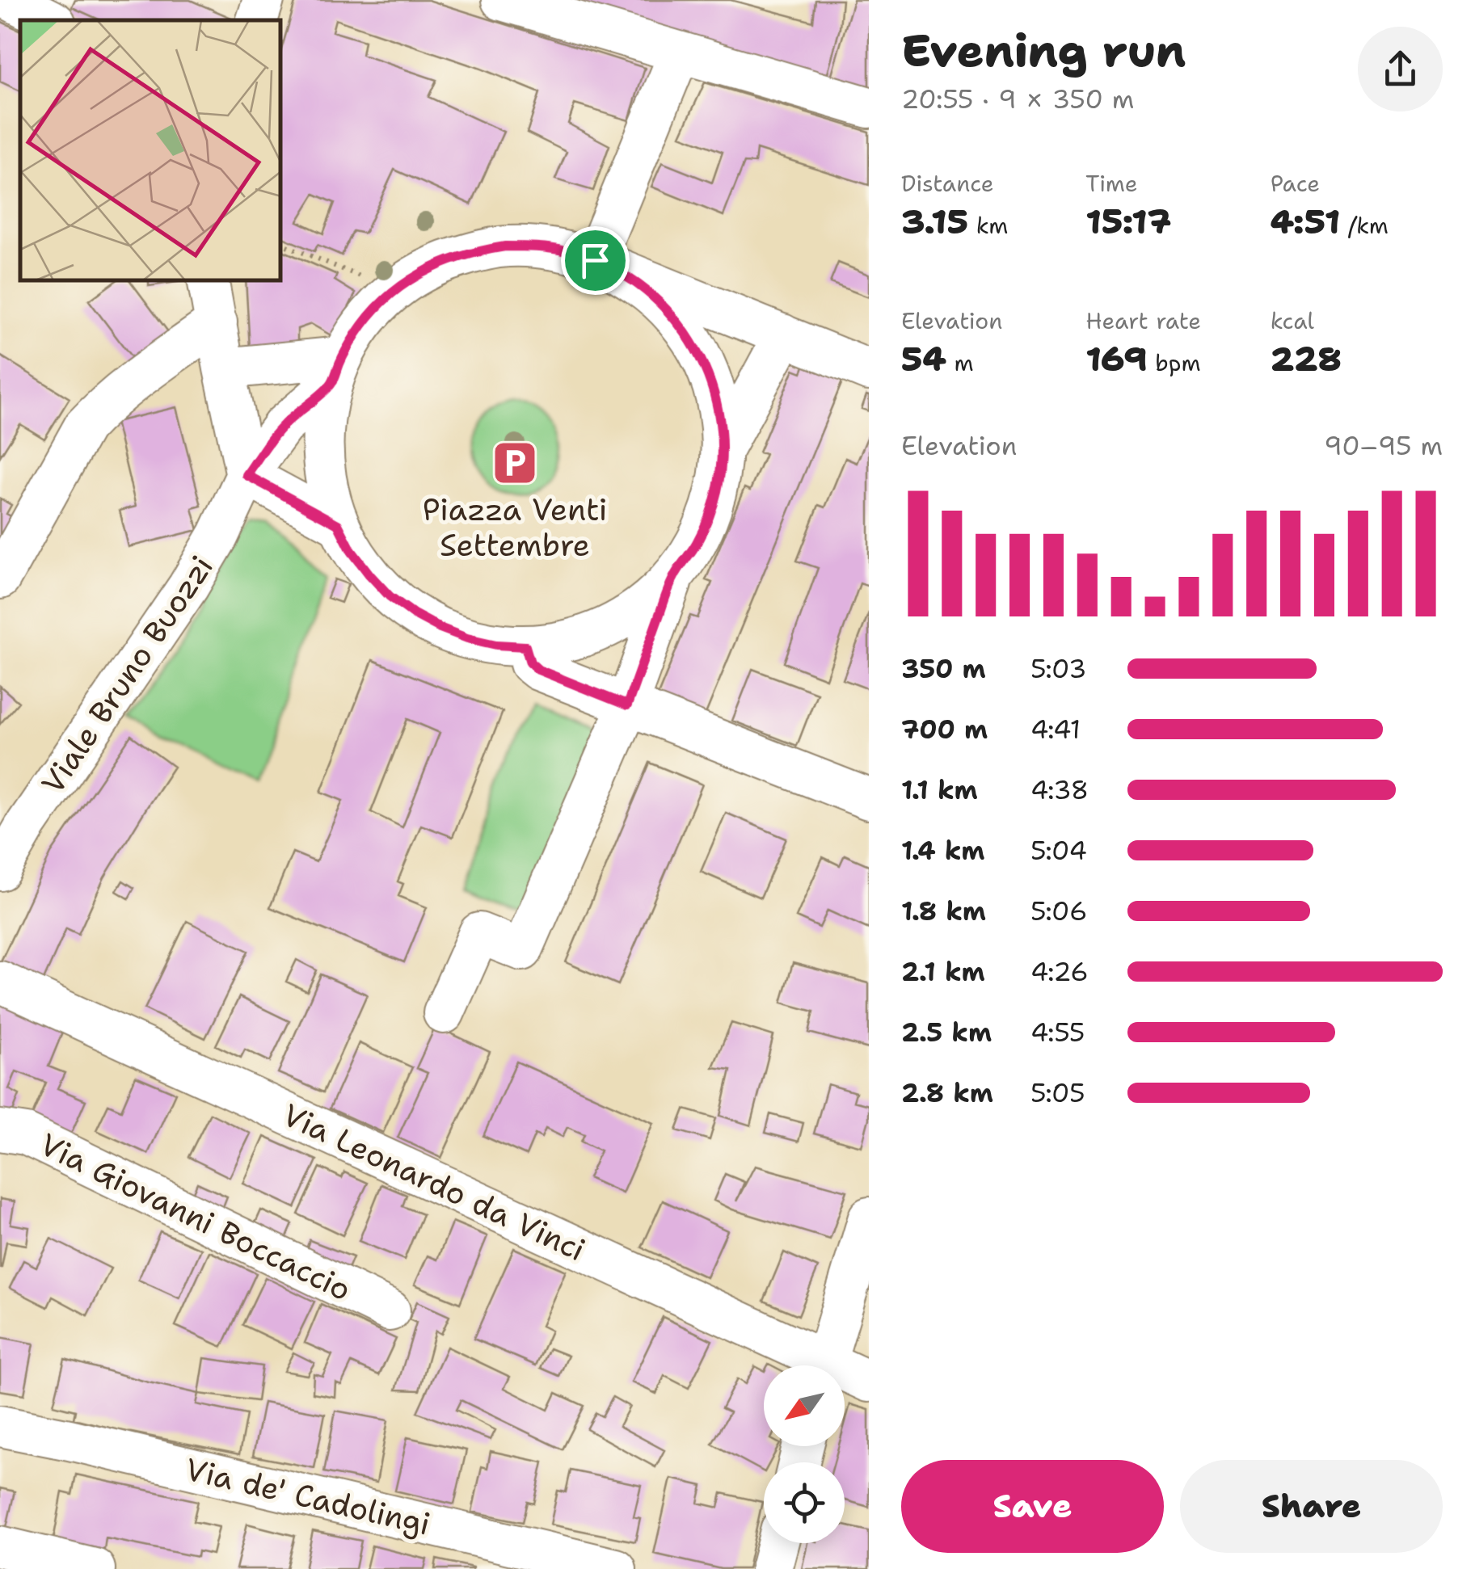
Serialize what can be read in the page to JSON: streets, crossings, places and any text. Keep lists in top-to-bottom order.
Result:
{
  "streets": {
    "street": [
      "Viale Bruno Buozzi",
      "Via Leonardo da Vinci",
      "Via Giovanni Boccaccio",
      "Via de' Cadolingi"
    ]
  },
  "places": {
    "parking": ["Piazza Venti Settembre"]
  },
  "north": "bottom left",
  "page": {
    "heading": ["Evening run", "20:55 · 9 × 350 m"],
    "stats": [
      ["Distance", "3.15 km"],
      ["Time", "15:17"],
      ["Pace", "4:51 /km"],
      ["Elevation", "54 m"],
      ["Heart rate", "169 bpm"],
      ["kcal", "228"]
    ],
    "chart": ["Elevation", "90–95 m"],
    "list": [
      {
        "name": "350 m",
        "note": "5:03"
      },
      {
        "name": "700 m",
        "note": "4:41"
      },
      {
        "name": "1.1 km",
        "note": "4:38"
      },
      {
        "name": "1.4 km",
        "note": "5:04"
      },
      {
        "name": "1.8 km",
        "note": "5:06"
      },
      {
        "name": "2.1 km",
        "note": "4:26"
      },
      {
        "name": "2.5 km",
        "note": "4:55"
      },
      {
        "name": "2.8 km",
        "note": "5:05"
      }
    ],
    "buttons": ["Save", "Share"]
  }
}
